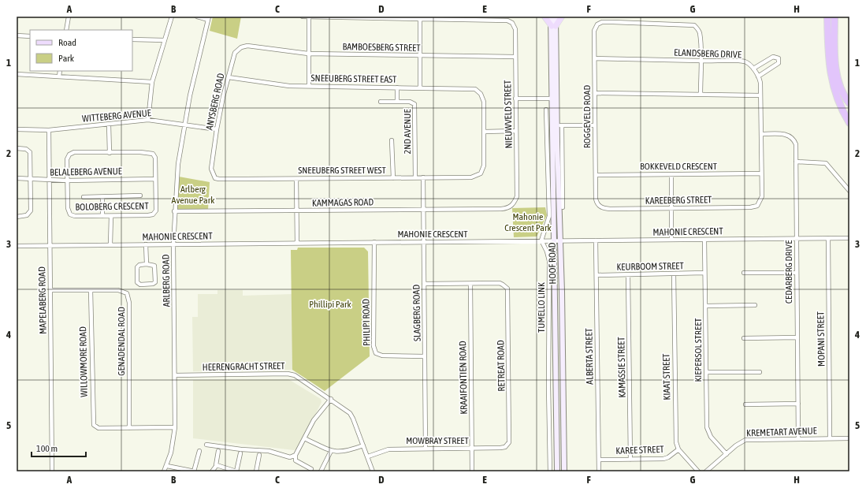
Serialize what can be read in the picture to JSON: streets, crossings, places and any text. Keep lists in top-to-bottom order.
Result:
{
  "streets": {
    "main road": ["HOOF ROAD"],
    "street": [
      "BAMBOESBERG STREET",
      "ELANDSBERG DRIVE",
      "SNEEUBERG STREET EAST",
      "ANYSBERG ROAD",
      "NIEUWVELD STREET",
      "WITTEBERG AVENUE",
      "ROGGEVELD ROAD",
      "2ND AVENUE",
      "BOKKEVELD CRESCENT",
      "SNEEUBERG STREET WEST",
      "BELALEBERG AVENUE",
      "KAREEBERG STREET",
      "KAMMAGAS ROAD",
      "BOLOBERG CRESCENT",
      "MAHONIE CRESCENT",
      "KEURBOOM STREET",
      "CEDARBERG DRIVE",
      "ARLBERG ROAD",
      "MAPELABERG ROAD",
      "TUMELLO LINK",
      "SLAGBERG ROAD",
      "PHILIPI ROAD",
      "MOPANI STREET",
      "GENADENDAL ROAD",
      "KIEPERSOL STREET",
      "ALBERTA STREET",
      "WILLOWMORE ROAD",
      "RETREAT ROAD",
      "HEERENGRACHT STREET",
      "KAMASSIE STREET",
      "KIAAT STREET",
      "KRAAIFONTIEN ROAD",
      "KREMETART AVENUE",
      "MOWBRAY STREET",
      "KAREE STREET"
    ]
  },
  "crossings": [
    ["BAMBOESBERG STREET", "ANYSBERG ROAD"],
    ["BAMBOESBERG STREET", "NIEUWVELD STREET"],
    ["ELANDSBERG DRIVE", "ROGGEVELD ROAD"],
    ["SNEEUBERG STREET EAST", "ANYSBERG ROAD"],
    ["SNEEUBERG STREET EAST", "2ND AVENUE"],
    ["SNEEUBERG STREET EAST", "SNEEUBERG STREET WEST"],
    ["ANYSBERG ROAD", "WITTEBERG AVENUE"],
    ["ANYSBERG ROAD", "SNEEUBERG STREET WEST"],
    ["NIEUWVELD STREET", "KAMMAGAS ROAD"],
    ["WITTEBERG AVENUE", "ARLBERG ROAD"],
    ["WITTEBERG AVENUE", "MAPELABERG ROAD"],
    ["ROGGEVELD ROAD", "BOKKEVELD CRESCENT"],
    ["ROGGEVELD ROAD", "KAREEBERG STREET"],
    ["2ND AVENUE", "SNEEUBERG STREET WEST"],
    ["BOKKEVELD CRESCENT", "KAREEBERG STREET"],
    ["SNEEUBERG STREET WEST", "SLAGBERG ROAD"],
    ["BELALEBERG AVENUE", "BOLOBERG CRESCENT"],
    ["BELALEBERG AVENUE", "MAPELABERG ROAD"],
    ["KAMMAGAS ROAD", "ARLBERG ROAD"],
    ["KAMMAGAS ROAD", "SLAGBERG ROAD"],
    ["MAHONIE CRESCENT", "HOOF ROAD"],
    ["MAHONIE CRESCENT", "CEDARBERG DRIVE"],
    ["MAHONIE CRESCENT", "ARLBERG ROAD"],
    ["MAHONIE CRESCENT", "MAPELABERG ROAD"],
    ["MAHONIE CRESCENT", "TUMELLO LINK"],
    ["MAHONIE CRESCENT", "SLAGBERG ROAD"],
    ["MAHONIE CRESCENT", "PHILIPI ROAD"],
    ["MAHONIE CRESCENT", "MOPANI STREET"],
    ["MAHONIE CRESCENT", "KIEPERSOL STREET"],
    ["MAHONIE CRESCENT", "ALBERTA STREET"],
    ["KEURBOOM STREET", "KIEPERSOL STREET"],
    ["KEURBOOM STREET", "ALBERTA STREET"],
    ["KEURBOOM STREET", "KAMASSIE STREET"],
    ["KEURBOOM STREET", "KIAAT STREET"],
    ["CEDARBERG DRIVE", "KREMETART AVENUE"],
    ["ARLBERG ROAD", "HEERENGRACHT STREET"],
    ["MAPELABERG ROAD", "GENADENDAL ROAD"],
    ["SLAGBERG ROAD", "PHILIPI ROAD"],
    ["SLAGBERG ROAD", "MOWBRAY STREET"],
    ["MOPANI STREET", "KREMETART AVENUE"],
    ["GENADENDAL ROAD", "WILLOWMORE ROAD"],
    ["KIEPERSOL STREET", "KREMETART AVENUE"],
    ["ALBERTA STREET", "KAREE STREET"],
    ["RETREAT ROAD", "KRAAIFONTIEN ROAD"],
    ["RETREAT ROAD", "MOWBRAY STREET"],
    ["HEERENGRACHT STREET", "MOWBRAY STREET"],
    ["KAMASSIE STREET", "KAREE STREET"],
    ["KIAAT STREET", "KAREE STREET"],
    ["KRAAIFONTIEN ROAD", "MOWBRAY STREET"]
  ],
  "parks": ["Arlberg Avenue Park", "Mahonie Crescent Park", "Phillipi Park"],
  "legend": ["Road", "Park"],
  "scale_bar": "100 m",
  "grid": {
    "columns": [
      "A",
      "B",
      "C",
      "D",
      "E",
      "F",
      "G",
      "H"
    ],
    "rows": [
      "1",
      "2",
      "3",
      "4",
      "5"
    ]
  }
}
